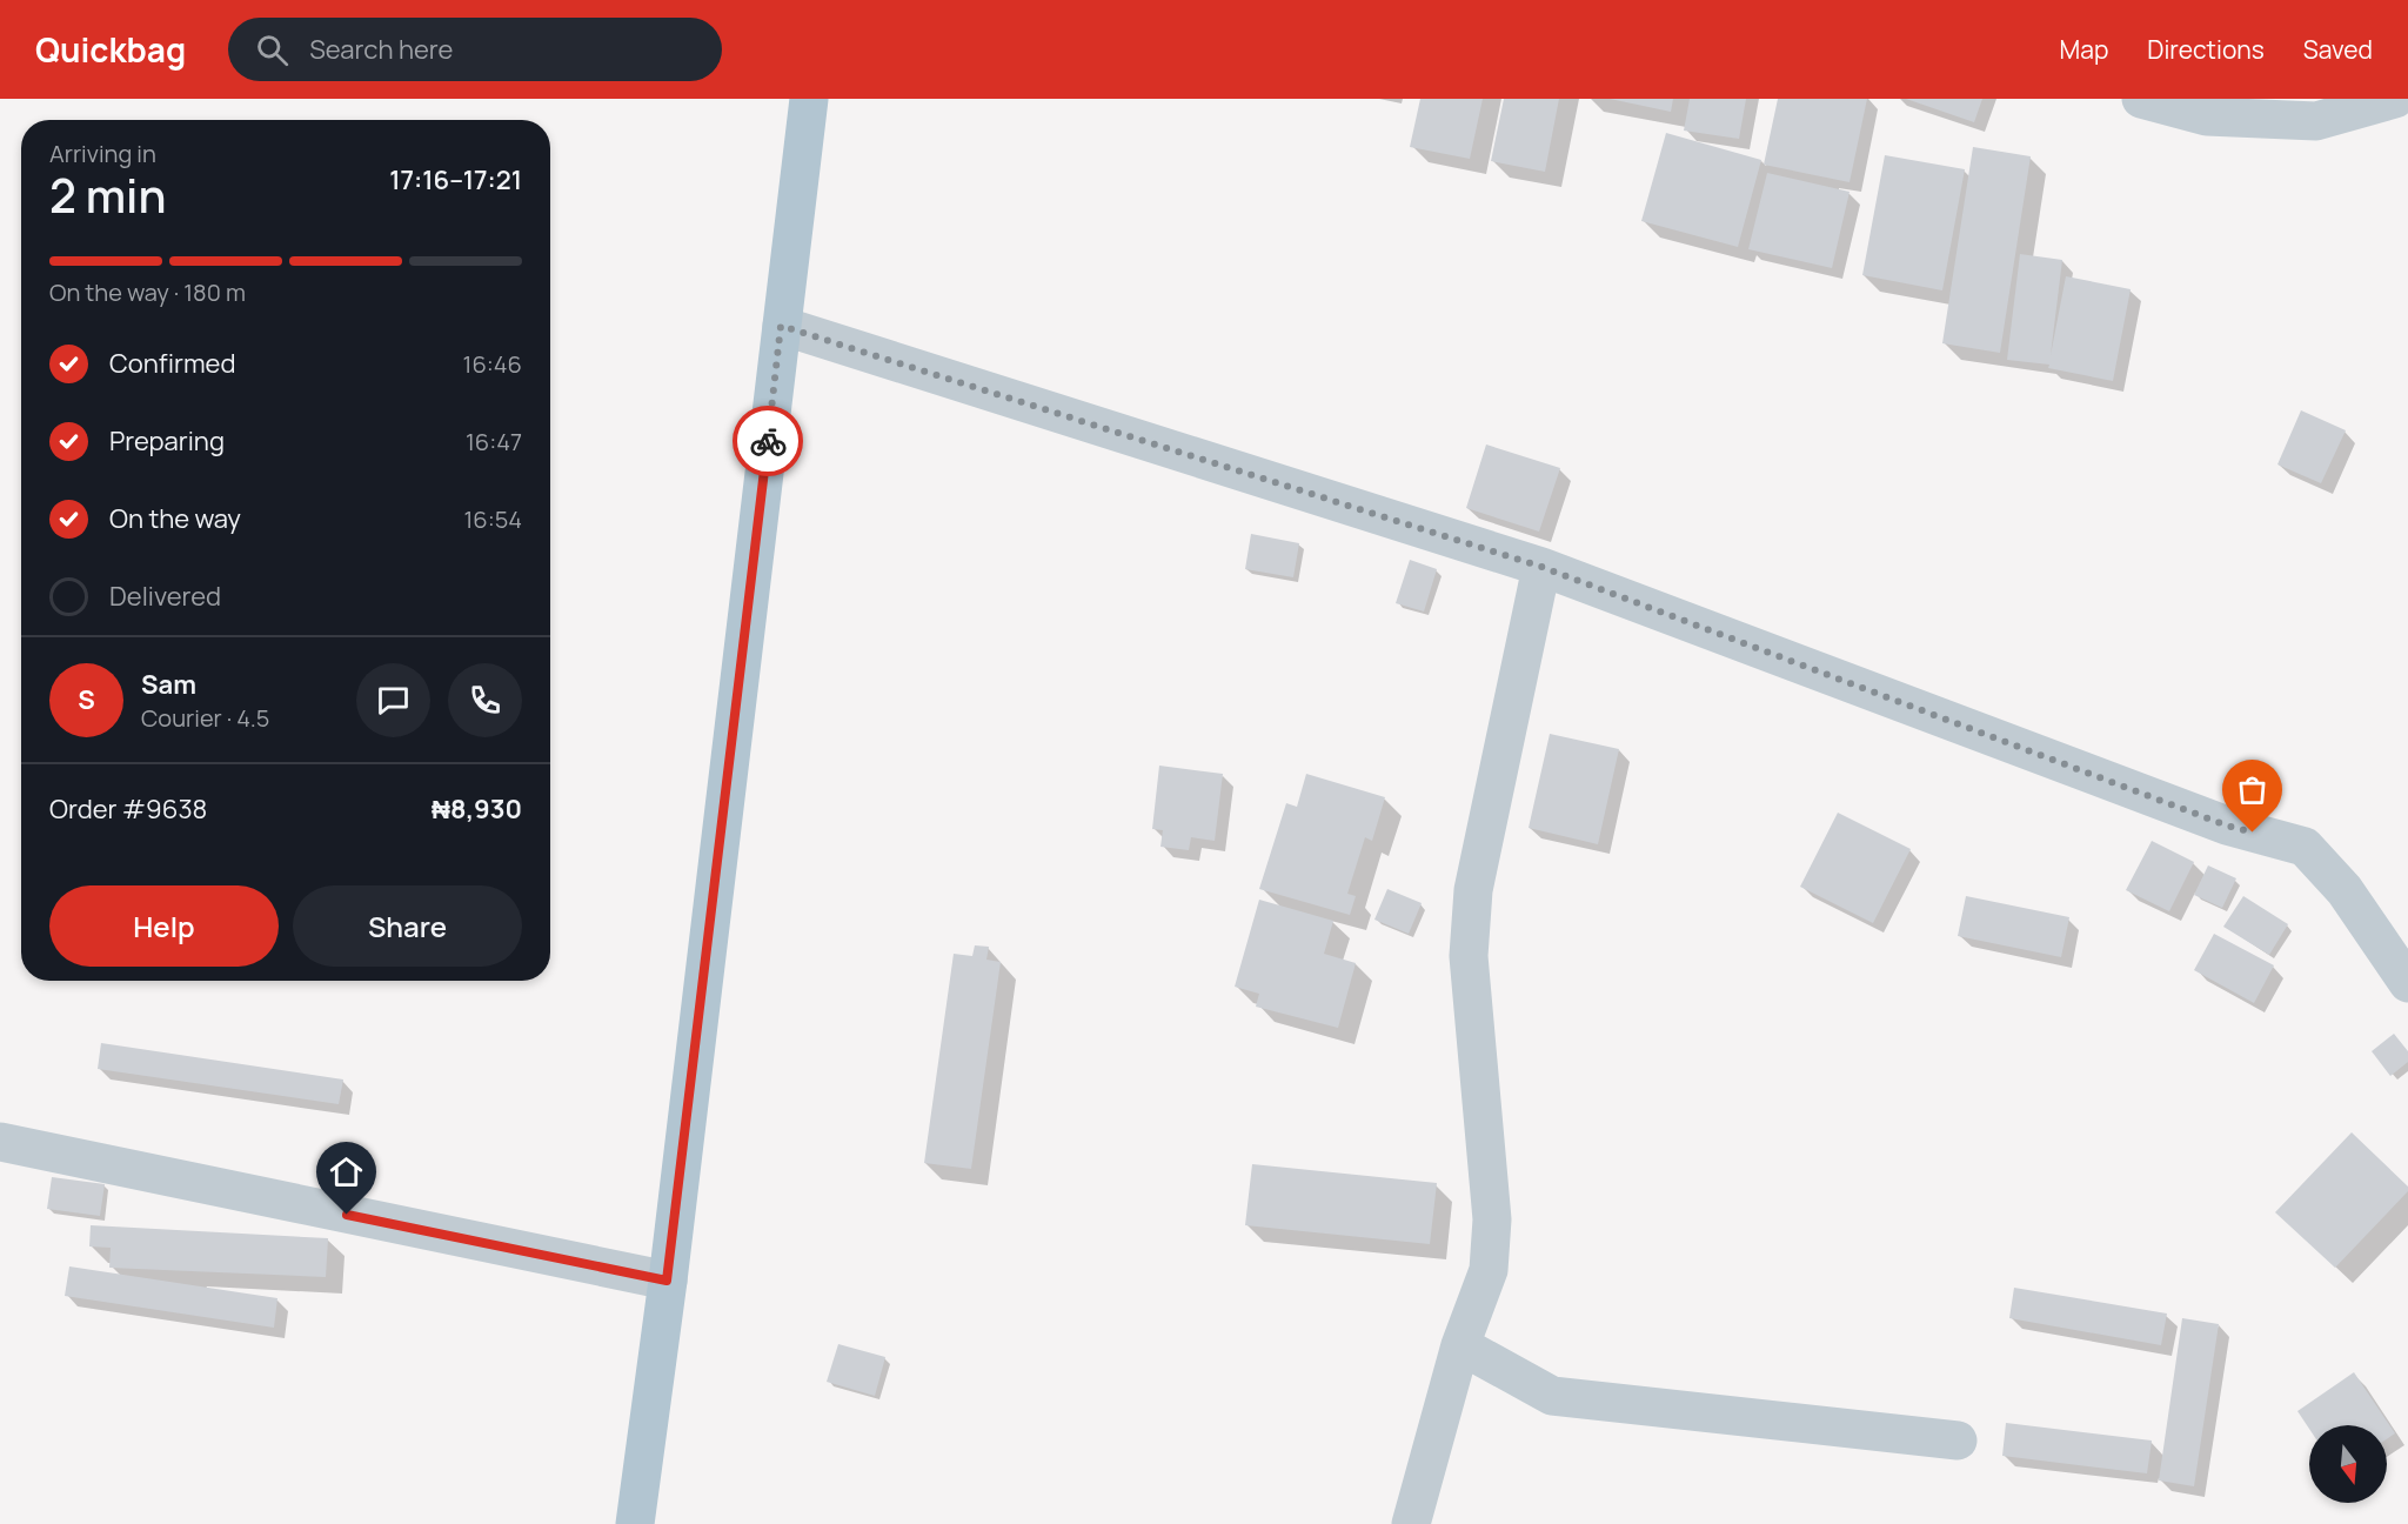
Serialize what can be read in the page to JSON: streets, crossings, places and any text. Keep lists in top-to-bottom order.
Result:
{
  "north": "bottom",
  "page": {
    "header": "Quickbag",
    "search": "Search here",
    "nav": ["Map", "Directions", "Saved"],
    "heading": ["2 min", "Arriving in", "17:16–17:21"],
    "panel": [
      "Sam",
      "Courier · 4.5",
      "Order #9638",
      "₦8,930"
    ],
    "bar": "On the way · 180 m",
    "list": [
      ["Confirmed", "16:46"],
      ["Preparing", "16:47"],
      ["On the way", "16:54"],
      "Delivered"
    ],
    "round": "S",
    "buttons": ["Help", "Share"]
  }
}
